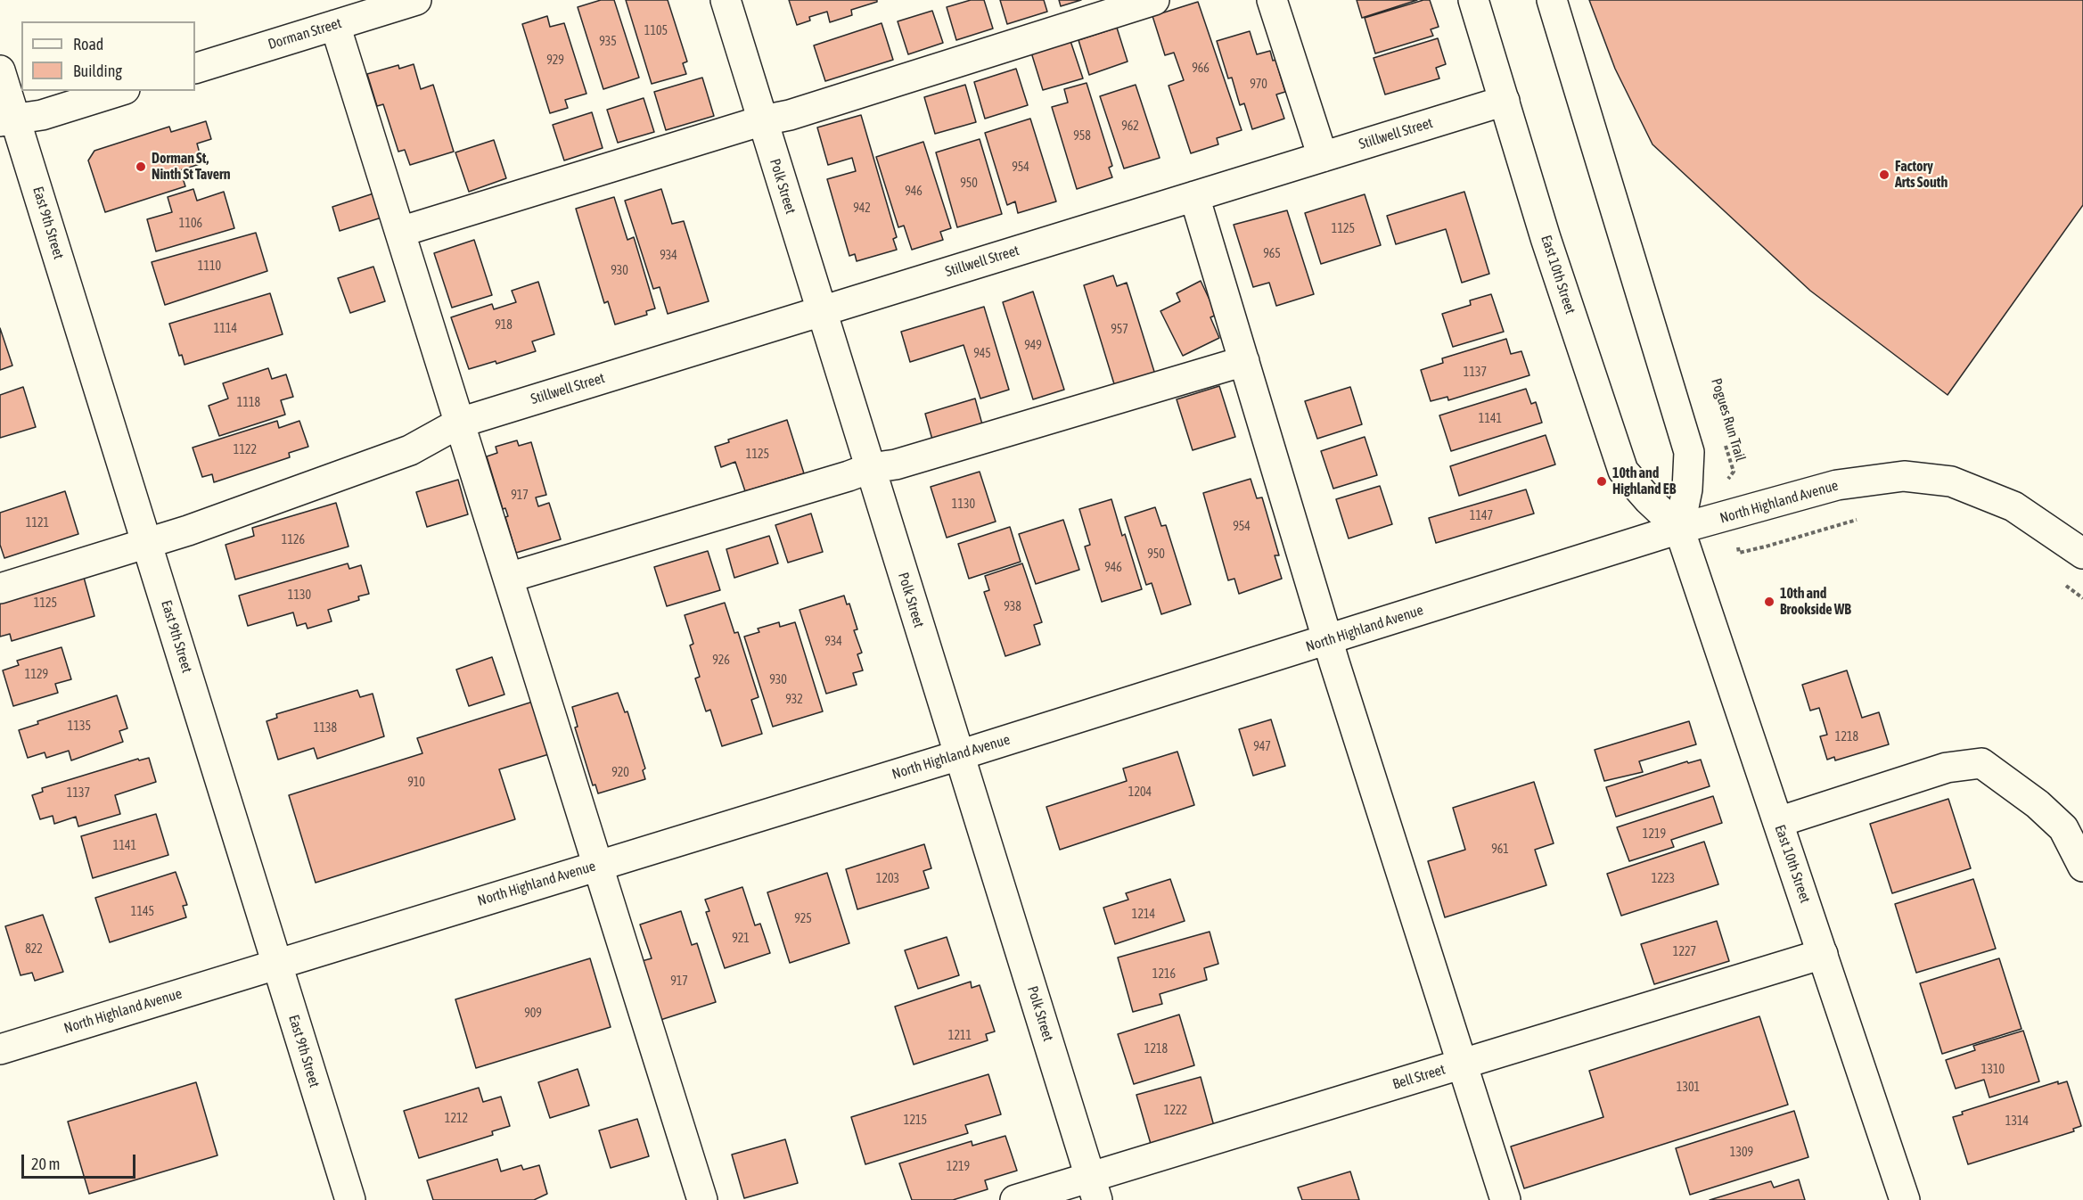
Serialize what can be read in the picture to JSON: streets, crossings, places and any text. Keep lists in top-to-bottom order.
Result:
{
  "streets": {
    "street": [
      "Dorman Street",
      "Stillwell Street",
      "Polk Street",
      "East 9th Street",
      "East 10th Street",
      "North Highland Avenue",
      "Bell Street"
    ],
    "path": ["Pogues Run Trail"]
  },
  "crossings": [
    ["Stillwell Street", "Polk Street"],
    ["Stillwell Street", "East 9th Street"],
    ["Stillwell Street", "East 10th Street"],
    ["Polk Street", "North Highland Avenue"],
    ["Polk Street", "Bell Street"],
    ["East 9th Street", "North Highland Avenue"],
    ["East 10th Street", "North Highland Avenue"],
    ["East 10th Street", "Bell Street"],
    ["Pogues Run Trail", "North Highland Avenue"]
  ],
  "places": [
    "Dorman St, Ninth St Tavern",
    "Factory Arts South",
    "10th and Highland EB",
    "10th and Brookside WB"
  ],
  "house_numbers": [
    "1105",
    "935",
    "929",
    "966",
    "970",
    "962",
    "958",
    "954",
    "950",
    "946",
    "942",
    "1106",
    "1125",
    "965",
    "934",
    "1110",
    "930",
    "918",
    "1114",
    "957",
    "949",
    "945",
    "1137",
    "1118",
    "1141",
    "1122",
    "1125",
    "917",
    "1130",
    "1147",
    "1121",
    "954",
    "1126",
    "950",
    "946",
    "1130",
    "1125",
    "938",
    "934",
    "926",
    "1129",
    "930",
    "932",
    "1135",
    "1138",
    "1218",
    "947",
    "920",
    "910",
    "1204",
    "1137",
    "1219",
    "1141",
    "961",
    "1203",
    "1223",
    "1145",
    "1214",
    "925",
    "921",
    "822",
    "1227",
    "1216",
    "917",
    "909",
    "1211",
    "1218",
    "1310",
    "1301",
    "1222",
    "1212",
    "1215",
    "1314",
    "1309",
    "1219"
  ],
  "legend": ["Road", "Building"],
  "scale_bar": "20 m"
}
